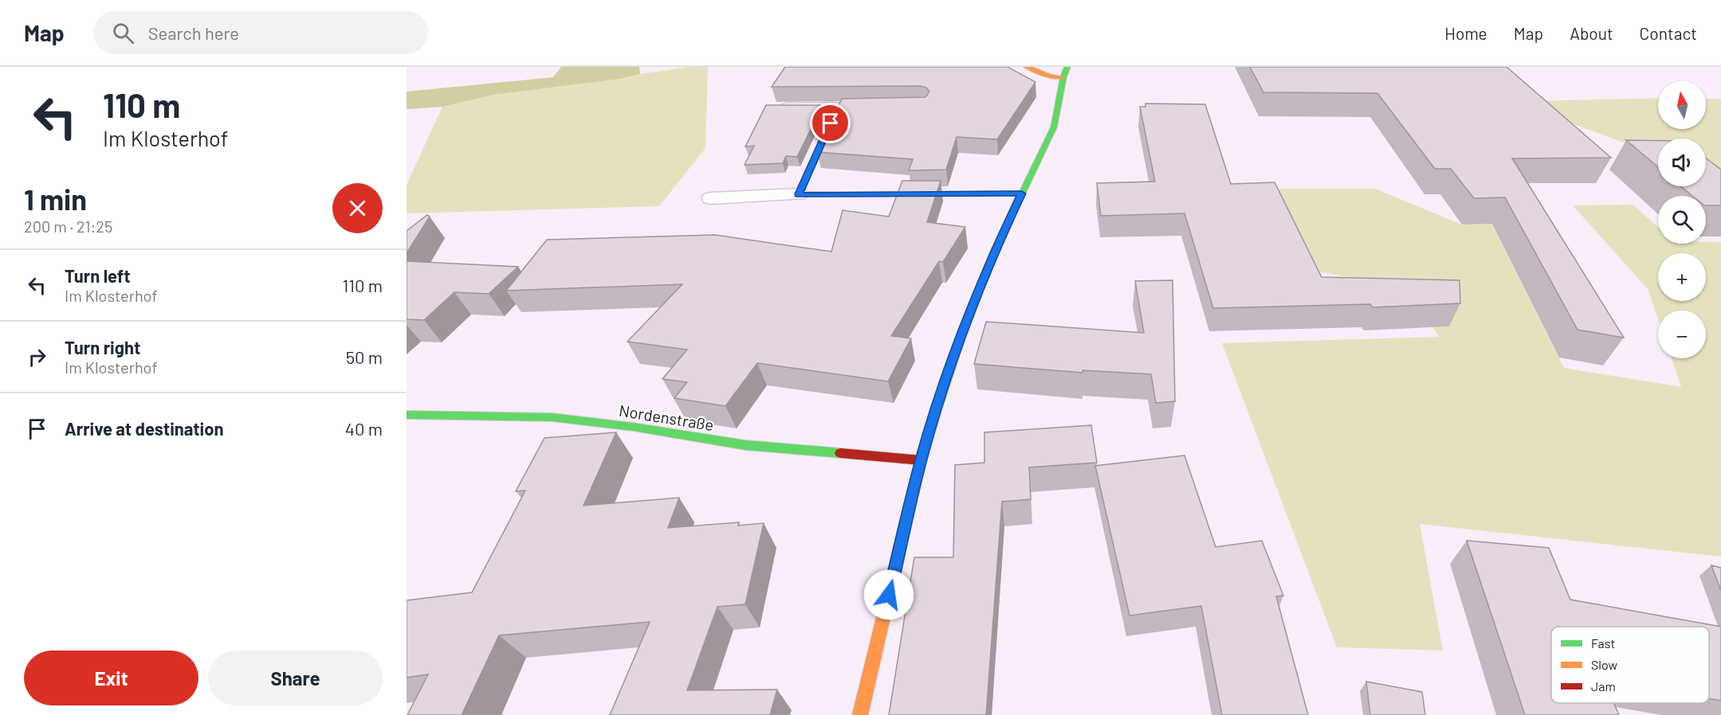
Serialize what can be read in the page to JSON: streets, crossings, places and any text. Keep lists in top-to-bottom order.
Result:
{
  "streets": {
    "street": ["Nordenstraße"]
  },
  "legend": ["Fast", "Slow", "Jam"],
  "north": "top",
  "page": {
    "header": "Map",
    "search": "Search here",
    "nav": [
      "Home",
      "Map",
      "About",
      "Contact"
    ],
    "turn": ["110 m", "Im Klosterhof"],
    "map_buttons": ["+", "−"],
    "heading": ["1 min", "200 m · 21:25"],
    "list": [
      {
        "name": "Turn left",
        "note": "Im Klosterhof",
        "value": "110 m"
      },
      {
        "name": "Turn right",
        "note": "Im Klosterhof",
        "value": "50 m"
      },
      {
        "name": "Arrive at destination",
        "value": "40 m"
      }
    ],
    "buttons": ["Exit", "Share"]
  }
}
